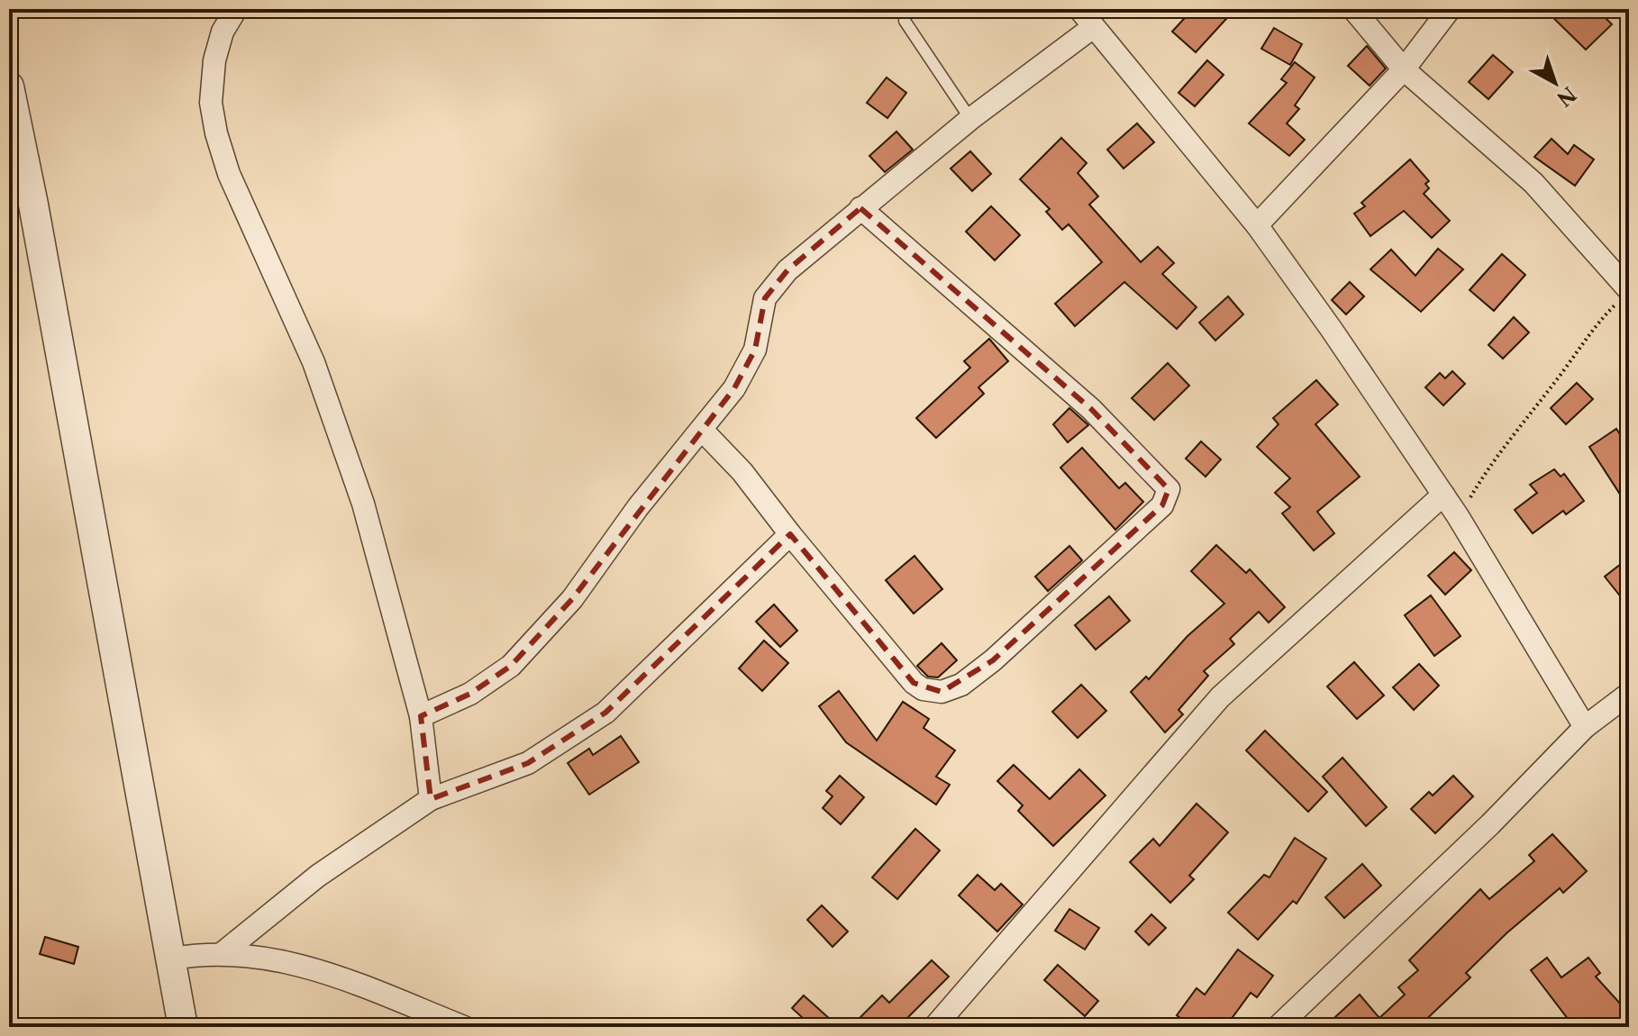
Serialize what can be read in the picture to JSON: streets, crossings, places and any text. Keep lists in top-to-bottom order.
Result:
{
  "north": "bottom right"
}
